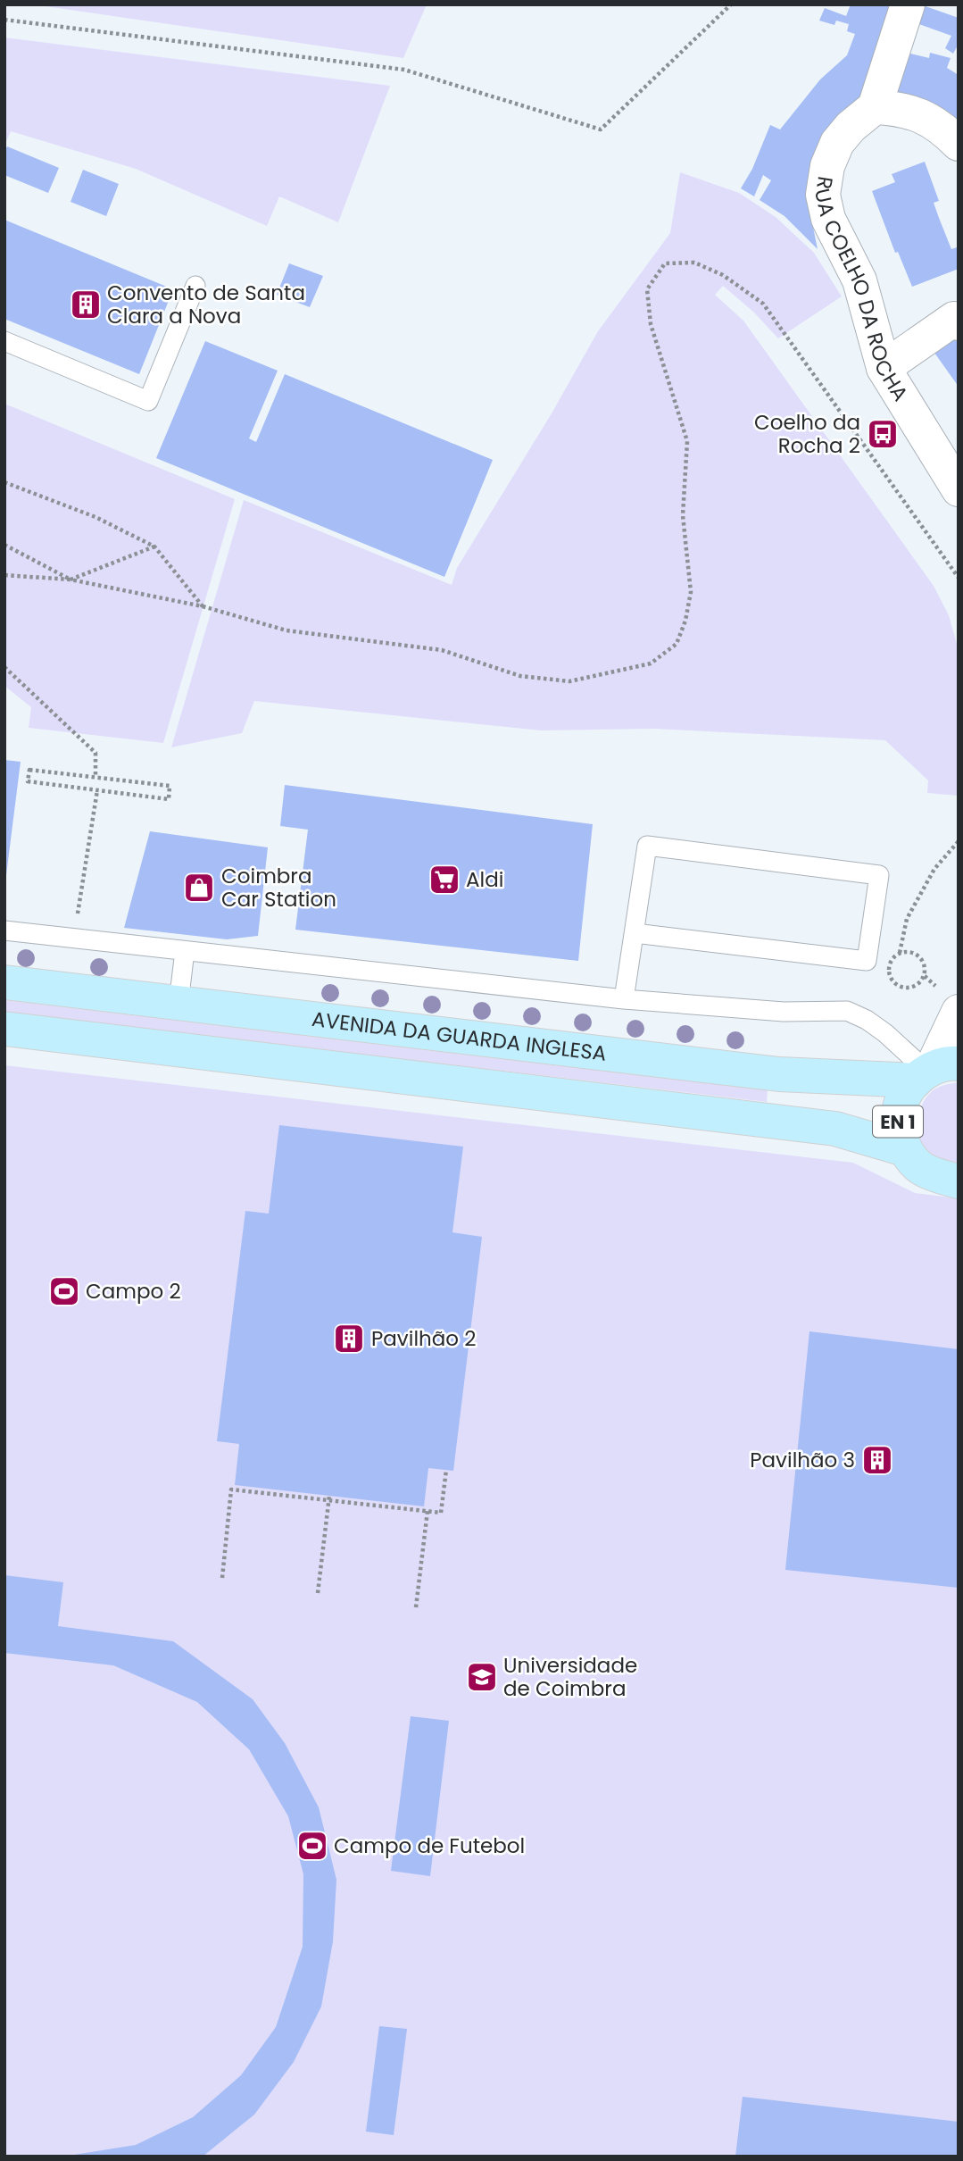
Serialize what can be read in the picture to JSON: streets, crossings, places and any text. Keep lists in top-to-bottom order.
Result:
{
  "streets": {
    "main road": ["AVENIDA DA GUARDA INGLESA", "EN 1"],
    "street": ["RUA COELHO DA ROCHA"]
  },
  "crossings": [
    ["AVENIDA DA GUARDA INGLESA", "EN 1"]
  ],
  "places": {
    "building": ["Convento de Santa Clara a Nova", "Pavilhão 2", "Pavilhão 3"],
    "bus stop": ["Coelho da Rocha 2"],
    "supermarket": ["Aldi"],
    "shop": ["Coimbra Car Station"],
    "sports": ["Campo 2", "Campo de Futebol"],
    "school or university": ["Universidade de Coimbra"]
  }
}
